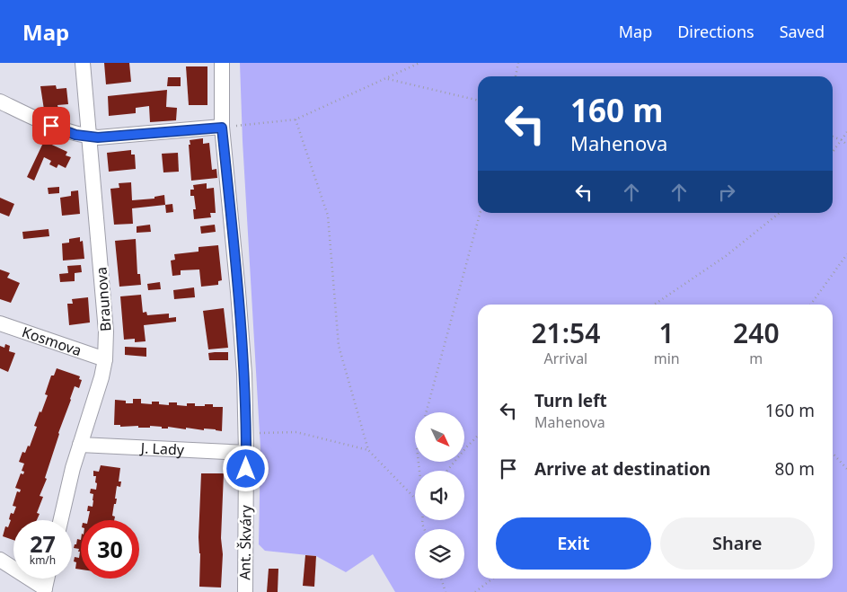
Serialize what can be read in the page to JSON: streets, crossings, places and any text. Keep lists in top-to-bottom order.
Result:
{
  "streets": {
    "street": [
      "Braunova",
      "Kosmova",
      "J. Lady",
      "Ant. Škváry"
    ]
  },
  "crossings": [
    ["Braunova", "Kosmova"],
    ["Braunova", "J. Lady"],
    ["J. Lady", "Ant. Škváry"]
  ],
  "north": "bottom right",
  "page": {
    "header": "Map",
    "nav": ["Map", "Directions", "Saved"],
    "turn": ["160 m", "Mahenova"],
    "eta": [
      "21:54",
      "Arrival",
      "1",
      "min",
      "240",
      "m"
    ],
    "list": [
      {
        "name": "Turn left",
        "note": "Mahenova",
        "value": "160 m"
      },
      {
        "name": "Arrive at destination",
        "value": "80 m"
      }
    ],
    "buttons": ["Exit", "Share"],
    "speed": "27 km/h",
    "limit": "30"
  }
}
